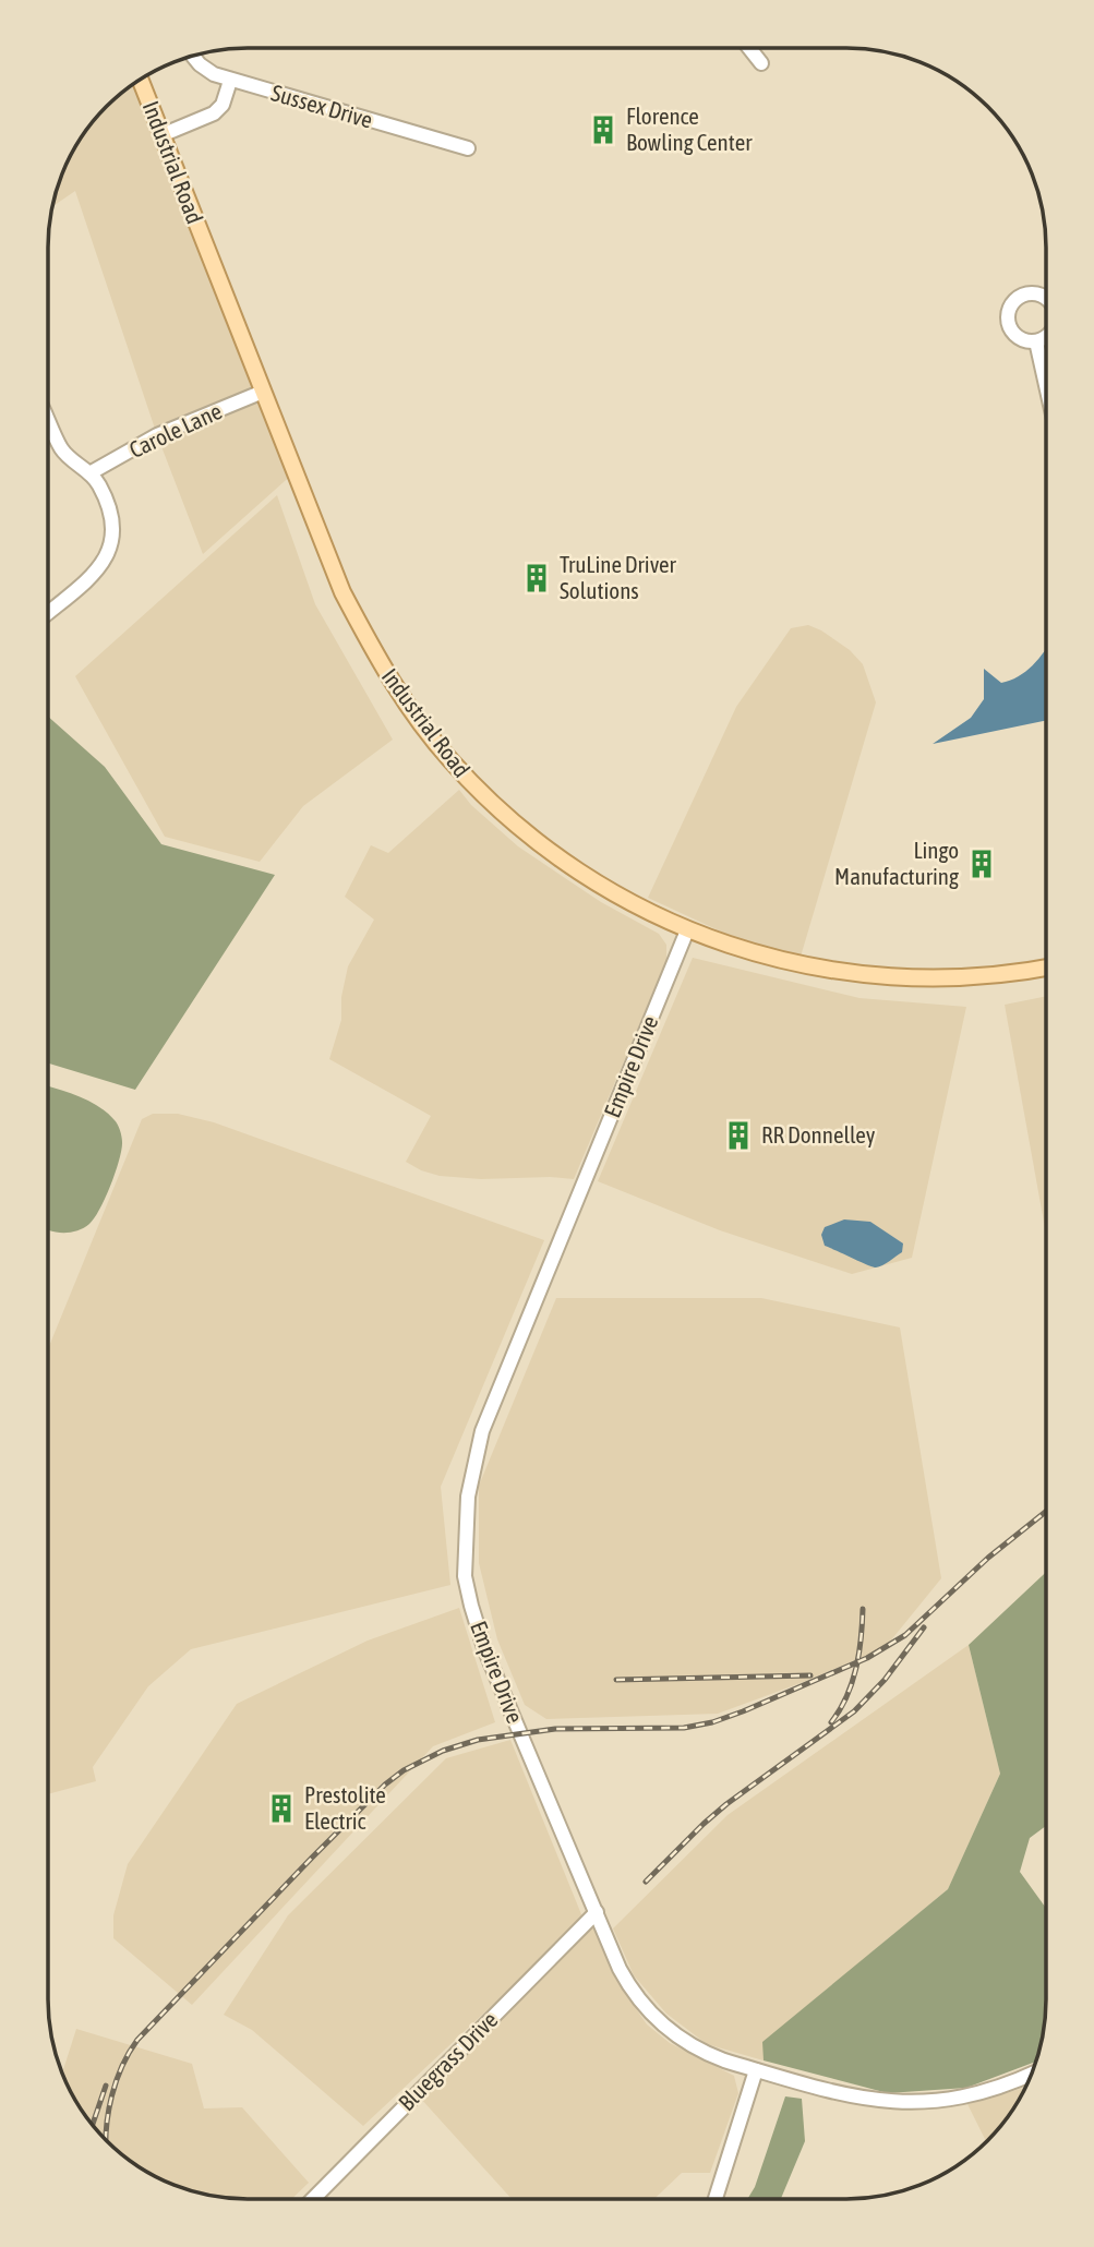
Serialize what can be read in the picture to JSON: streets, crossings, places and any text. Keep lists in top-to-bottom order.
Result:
{
  "streets": {
    "main road": ["Industrial Road"],
    "street": [
      "Sussex Drive",
      "Carole Lane",
      "Empire Drive",
      "Bluegrass Drive"
    ]
  },
  "crossings": [
    ["Industrial Road", "Carole Lane"],
    ["Industrial Road", "Empire Drive"],
    ["Empire Drive", "Bluegrass Drive"]
  ],
  "places": {
    "building": [
      "Florence Bowling Center",
      "TruLine Driver Solutions",
      "Lingo Manufacturing",
      "RR Donnelley",
      "Prestolite Electric"
    ]
  }
}
